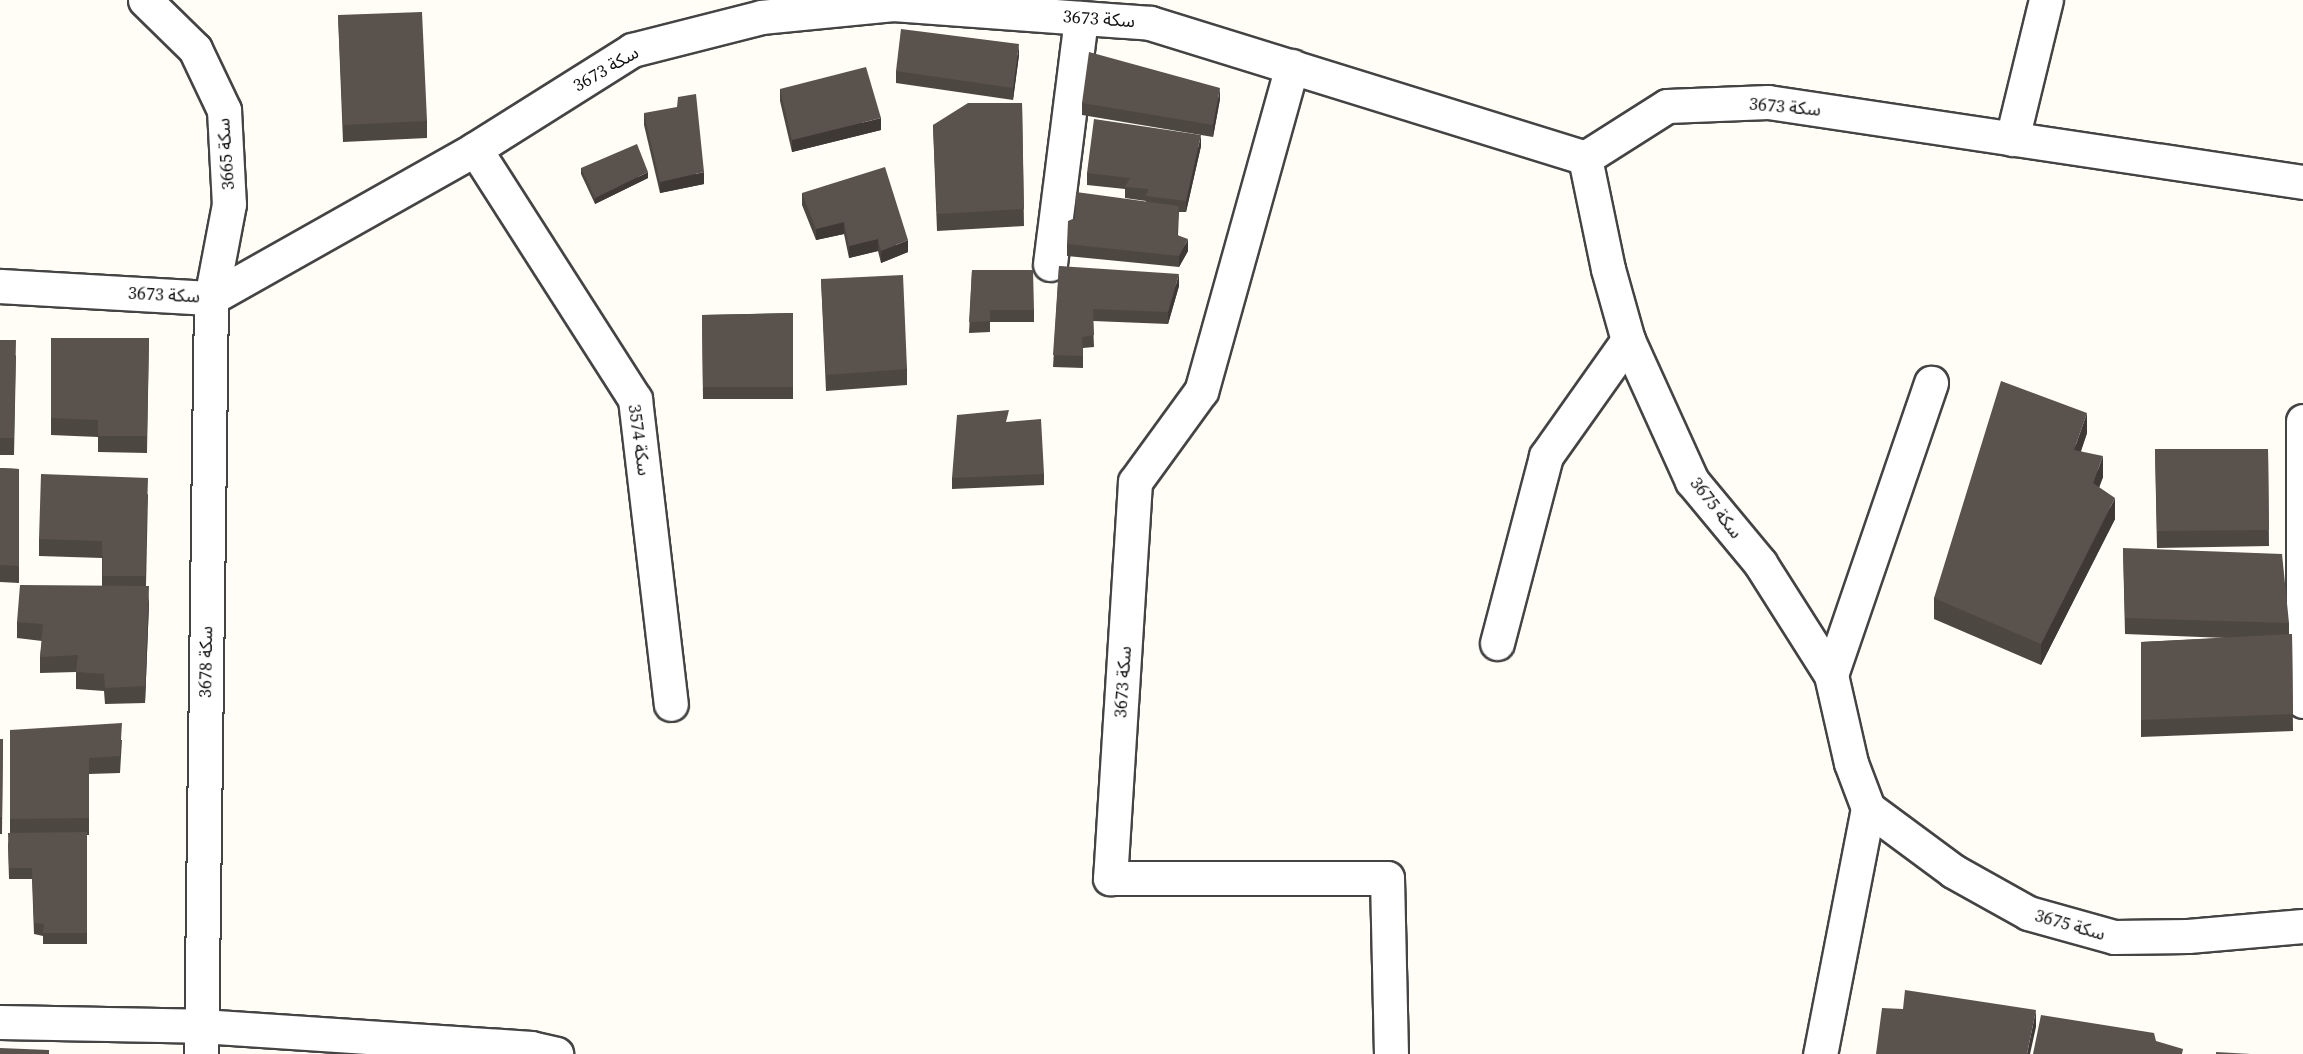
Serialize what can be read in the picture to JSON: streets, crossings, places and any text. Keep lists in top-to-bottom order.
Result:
{
  "streets": {
    "street": [
      "سكة 3673",
      "سكة 3665",
      "سكة 3574",
      "سكة 3675",
      "سكة 3678"
    ]
  },
  "crossings": [
    ["سكة 3673", "سكة 3665"],
    ["سكة 3673", "سكة 3574"],
    ["سكة 3673", "سكة 3675"],
    ["سكة 3673", "سكة 3678"],
    ["سكة 3665", "سكة 3678"]
  ]
}
